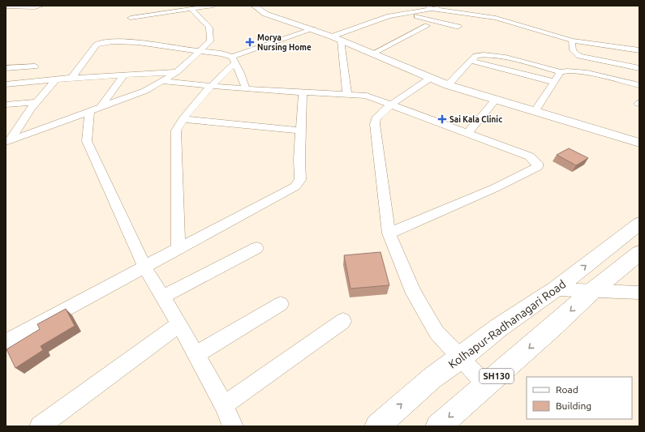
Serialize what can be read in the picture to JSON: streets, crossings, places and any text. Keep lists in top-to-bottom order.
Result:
{
  "streets": {
    "main road": ["Kolhapur-Radhanagari Road", "SH130"]
  },
  "places": {
    "health": ["Morya Nursing Home", "Sai Kala Clinic"]
  },
  "legend": ["Road", "Building"]
}
